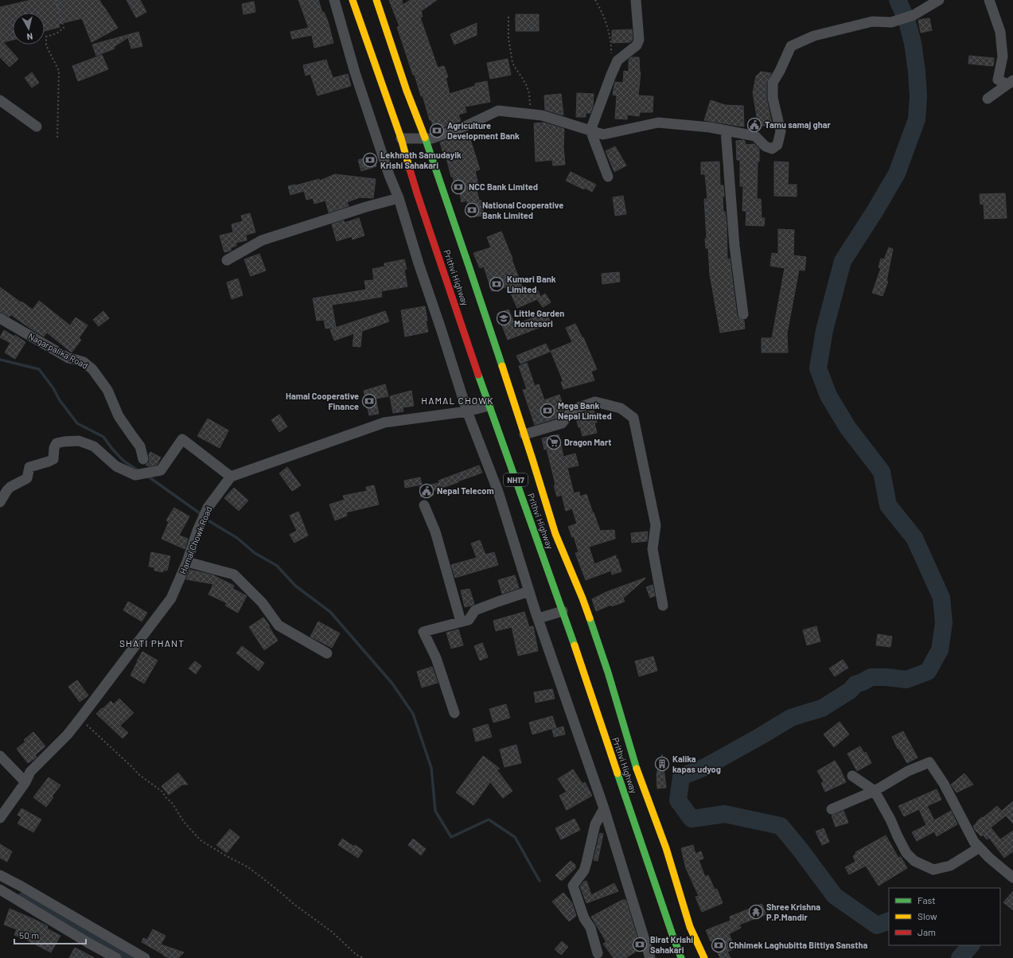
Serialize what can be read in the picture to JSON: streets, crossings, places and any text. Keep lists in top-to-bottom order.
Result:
{
  "streets": {
    "main road": ["Prithvi Highway", "NH17"],
    "street": ["Nagarpalika Road", "Hamal Chowk Road"]
  },
  "districts": ["HAMAL CHOWK", "SHATI PHANT"],
  "places": {
    "public building": ["Tamu samaj ghar", "Nepal Telecom"],
    "bank": [
      "Agriculture Development Bank",
      "Lekhnath Samudayik Krishi Sahakari",
      "NCC Bank Limited",
      "National Cooperative Bank Limited",
      "Kumari Bank Limited",
      "Hamal Cooperative Finance",
      "Mega Bank Nepal Limited",
      "Birat Krishi Sahakari",
      "Chhimek Laghubitta Bittiya Sanstha"
    ],
    "school or university": ["Little Garden Montesori"],
    "supermarket": ["Dragon Mart"],
    "building": ["Kalika kapas udyog"],
    "temple": ["Shree Krishna P.P.Mandir"]
  },
  "legend": ["Fast", "Slow", "Jam"],
  "scale_bar": "50 m",
  "north": "bottom"
}
